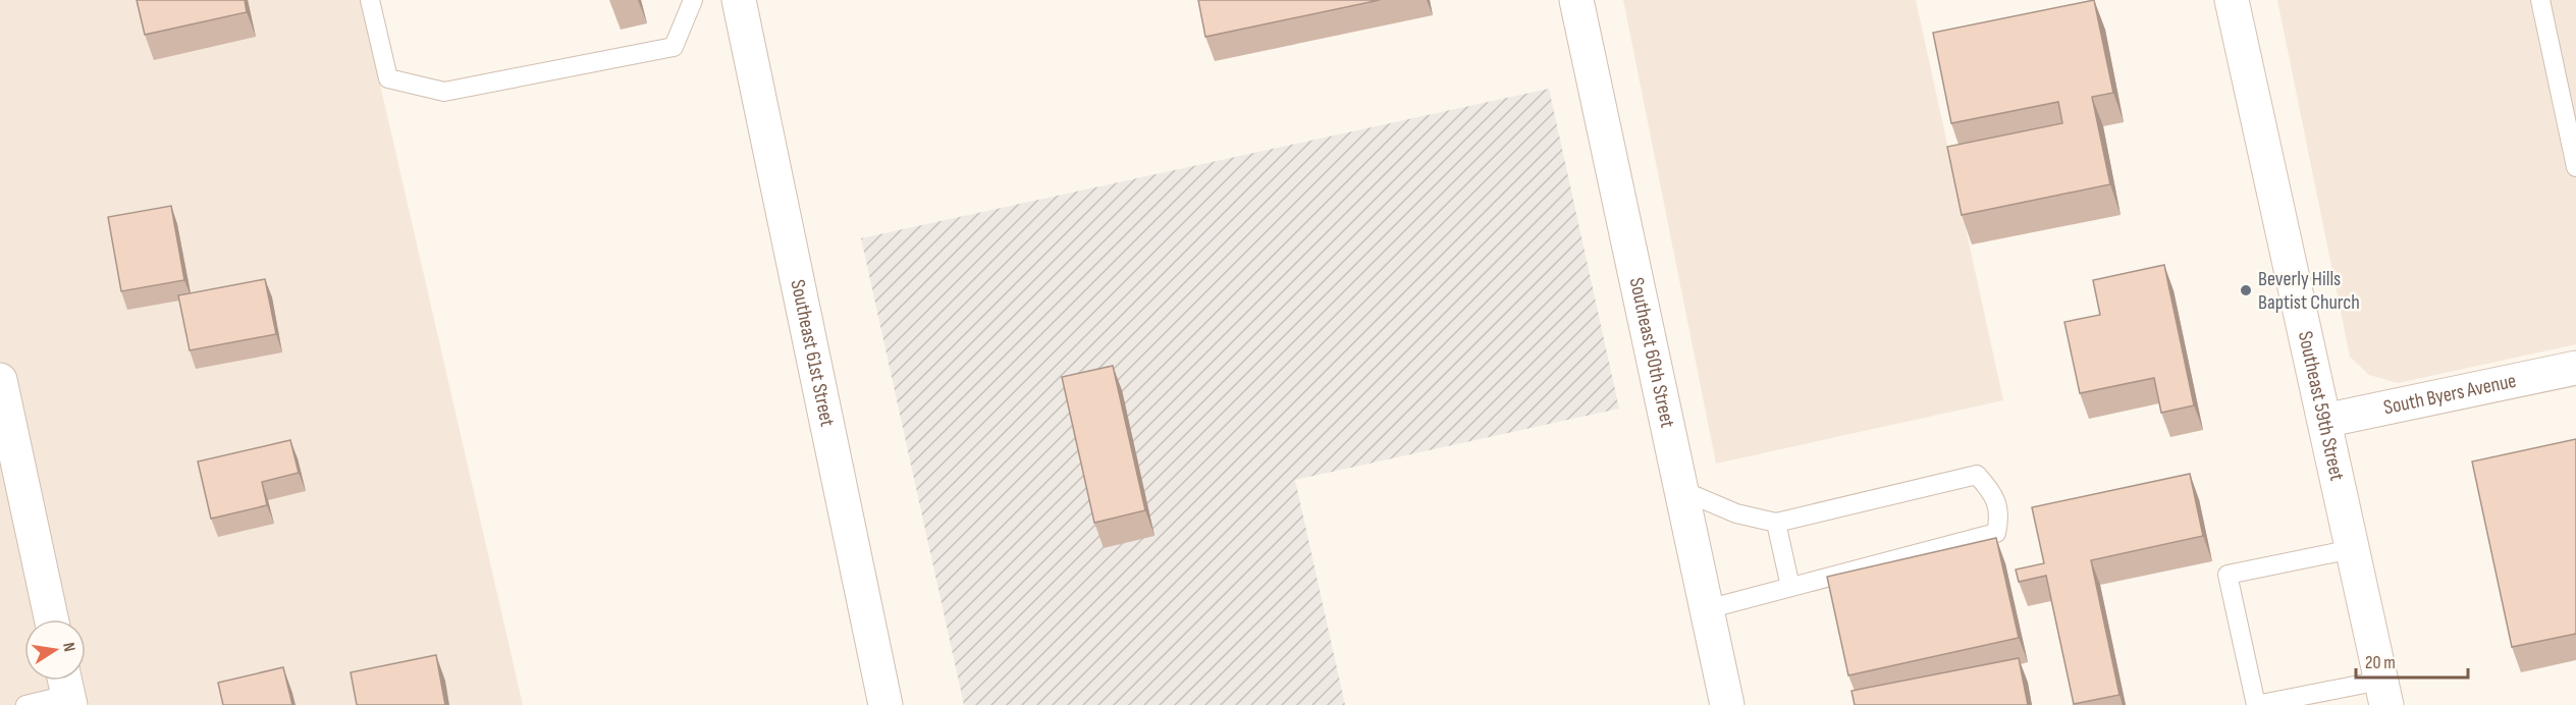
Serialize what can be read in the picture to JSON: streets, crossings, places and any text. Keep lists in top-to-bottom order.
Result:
{
  "streets": {
    "street": [
      "Southeast 61st Street",
      "Southeast 60th Street",
      "South Byers Avenue",
      "Southeast 59th Street"
    ]
  },
  "crossings": [
    ["South Byers Avenue", "Southeast 59th Street"]
  ],
  "places": ["Beverly Hills Baptist Church"],
  "scale_bar": "20 m",
  "north": "right"
}
